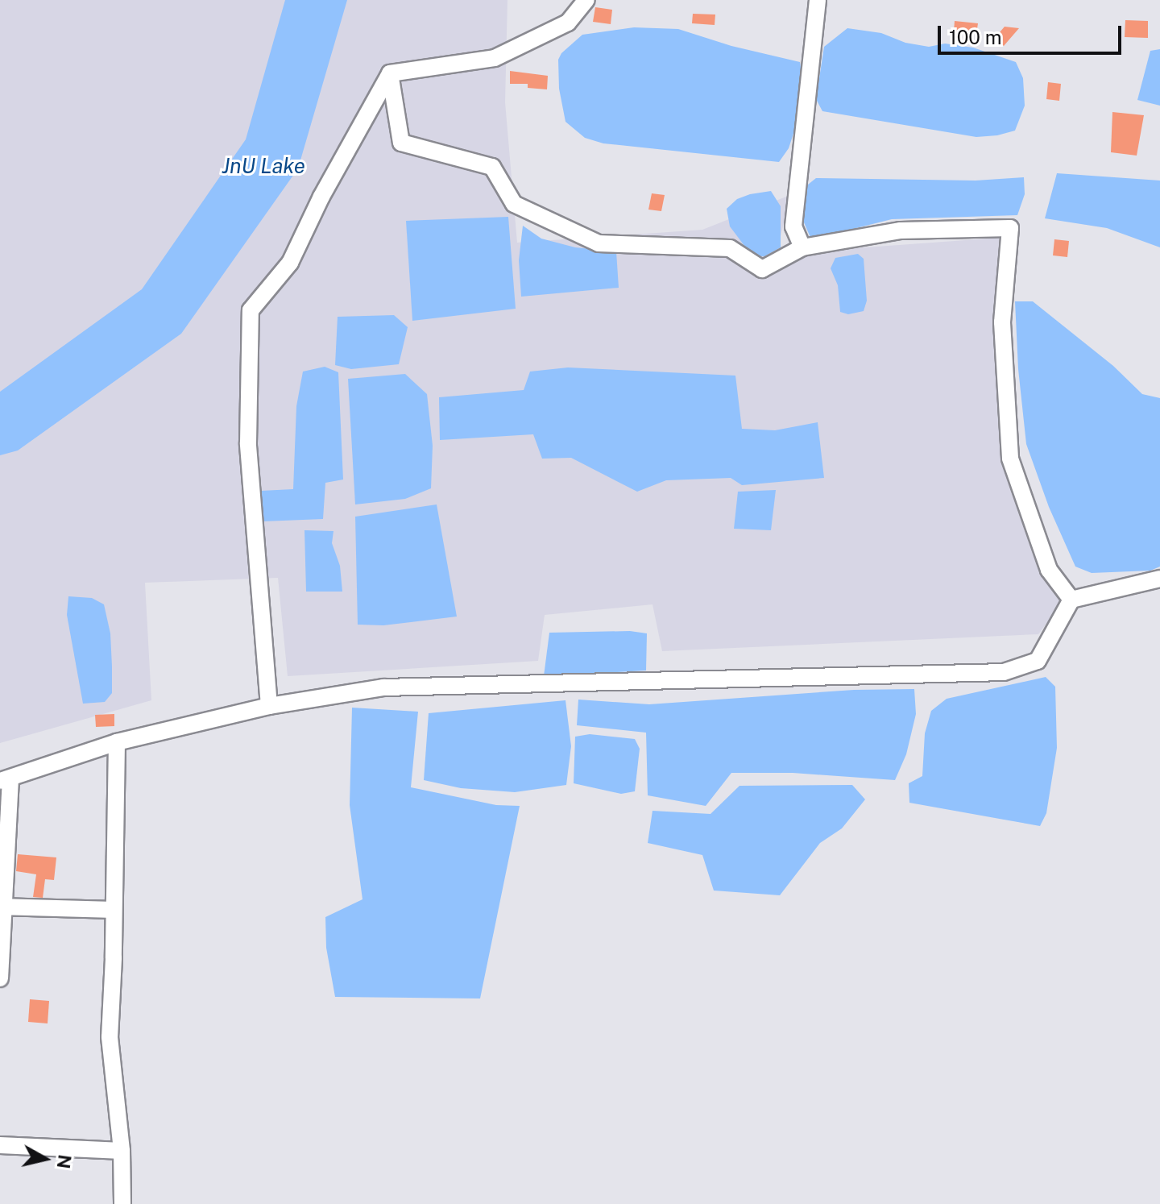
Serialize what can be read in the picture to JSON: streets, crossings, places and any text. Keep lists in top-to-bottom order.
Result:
{
  "water": ["JnU Lake"],
  "scale_bar": "100 m",
  "north": "right"
}
